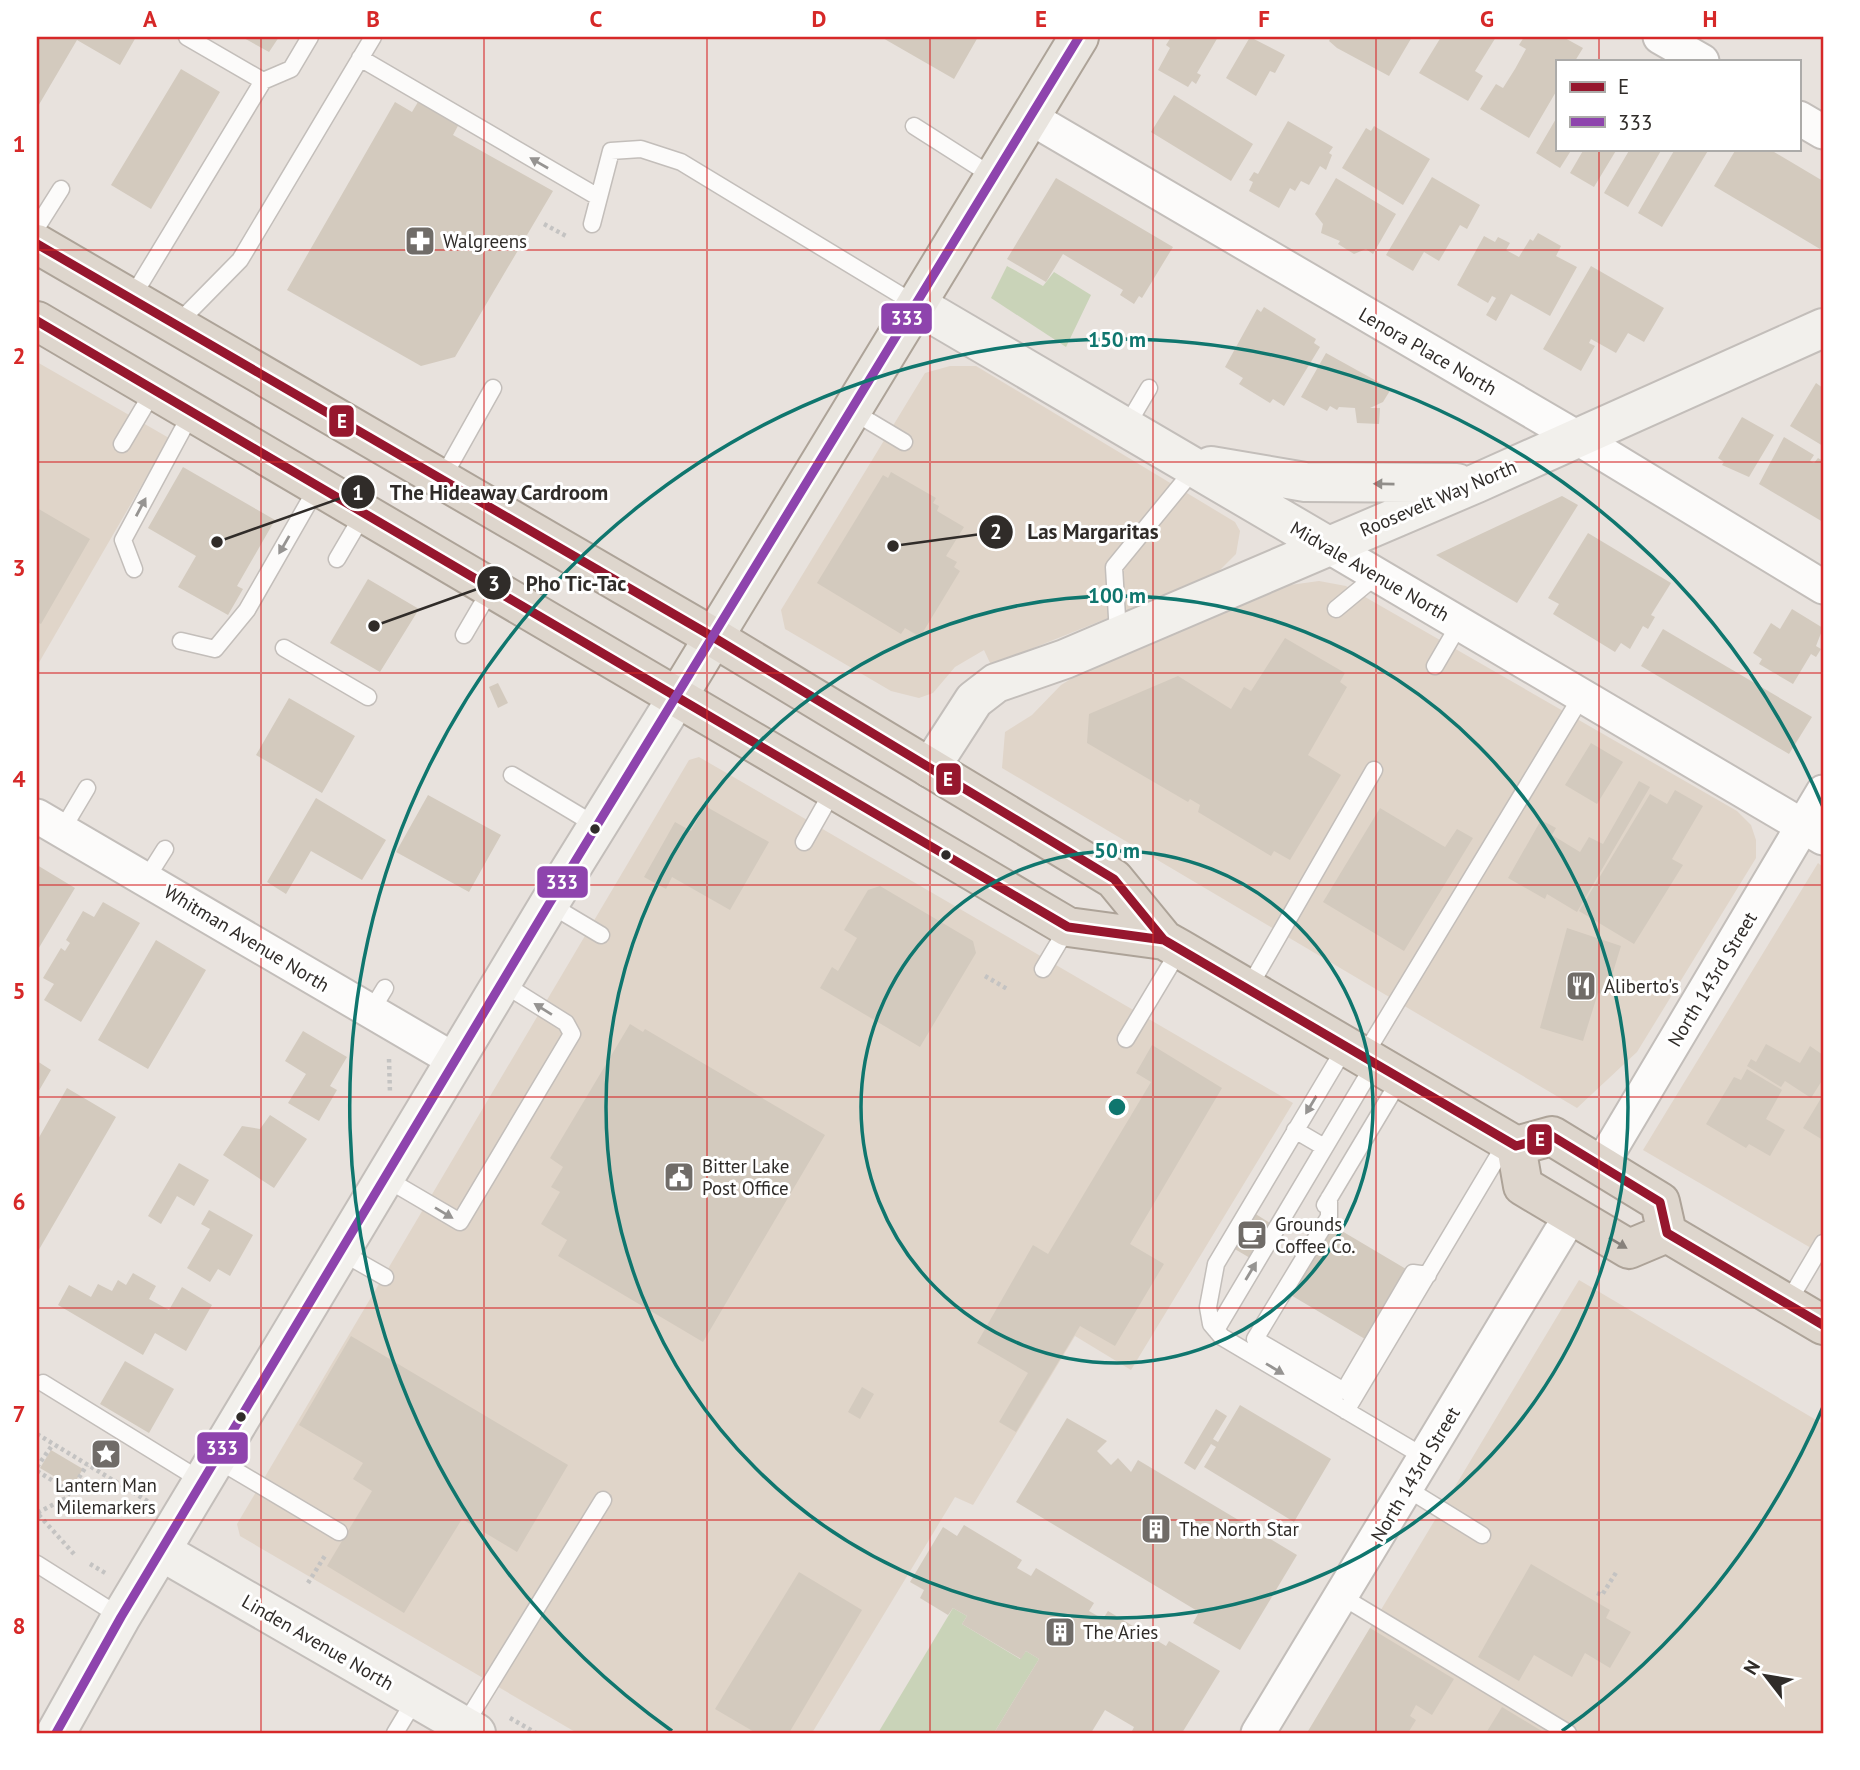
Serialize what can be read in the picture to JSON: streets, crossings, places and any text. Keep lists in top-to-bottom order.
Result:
{
  "streets": {
    "street": [
      "Lenora Place North",
      "Roosevelt Way North",
      "Midvale Avenue North",
      "Whitman Avenue North",
      "North 143rd Street",
      "Linden Avenue North"
    ]
  },
  "crossings": [
    ["Lenora Place North", "Roosevelt Way North"],
    ["Roosevelt Way North", "Midvale Avenue North"],
    ["Midvale Avenue North", "North 143rd Street"]
  ],
  "places": {
    "pharmacy": ["Walgreens"],
    "other": ["The Hideaway Cardroom", "Las Margaritas", "Pho Tic-Tac"],
    "restaurant": ["Aliberto's"],
    "public building": ["Bitter Lake Post Office"],
    "cafe": ["Grounds Coffee Co."],
    "place": ["Lantern Man Milemarkers"],
    "building": ["The North Star", "The Aries"]
  },
  "lines": ["transit line 333", "transit line E"],
  "legend": ["E", "333"],
  "north": "top left",
  "grid": {
    "columns": [
      "A",
      "B",
      "C",
      "D",
      "E",
      "F",
      "G",
      "H"
    ],
    "rows": [
      "1",
      "2",
      "3",
      "4",
      "5",
      "6",
      "7",
      "8"
    ]
  },
  "rings": ["150 m", "100 m", "50 m"]
}
